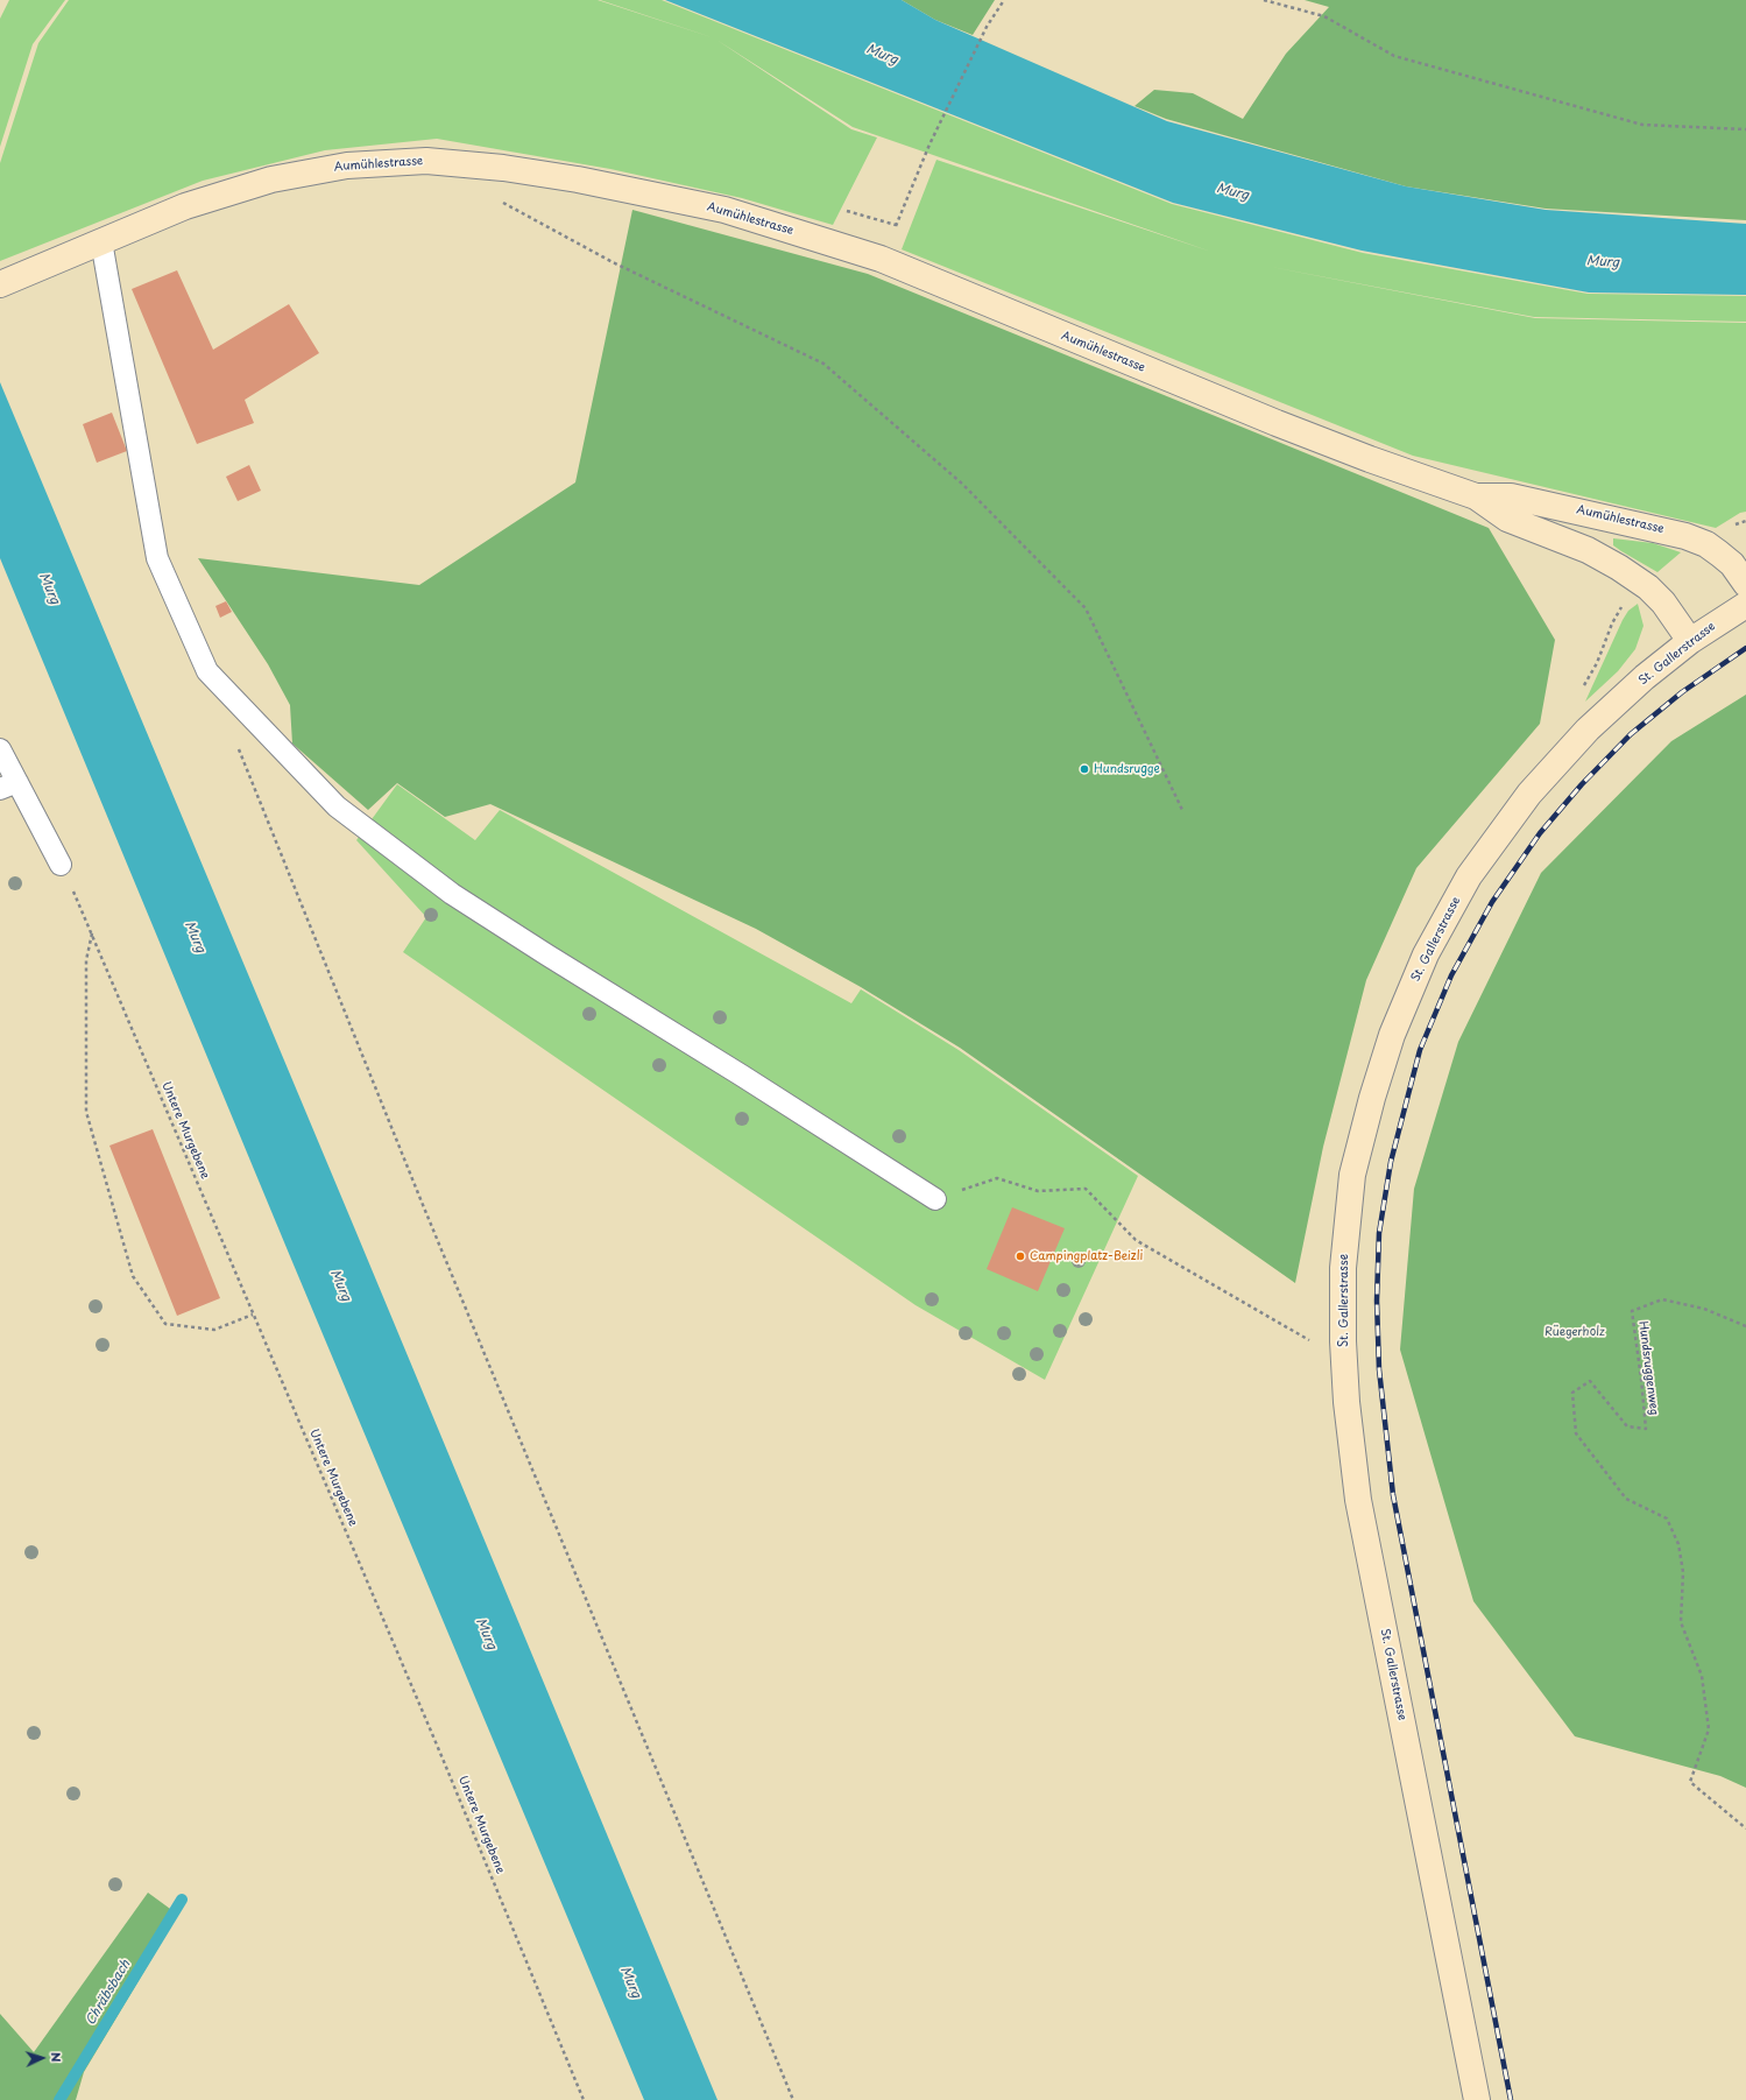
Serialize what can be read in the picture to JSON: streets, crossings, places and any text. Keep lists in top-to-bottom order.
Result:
{
  "streets": {
    "street": ["Aumühlestrasse", "St. Gallerstrasse"],
    "path": ["Untere Murgebene", "Hundsruggenweg"]
  },
  "crossings": [
    ["Aumühlestrasse", "St. Gallerstrasse"]
  ],
  "water": ["Murg", "Chräbsbach"],
  "parks": ["Rüegerholz"],
  "places": ["Hundsrugge", "Campingplatz-Beizli"],
  "north": "right"
}
